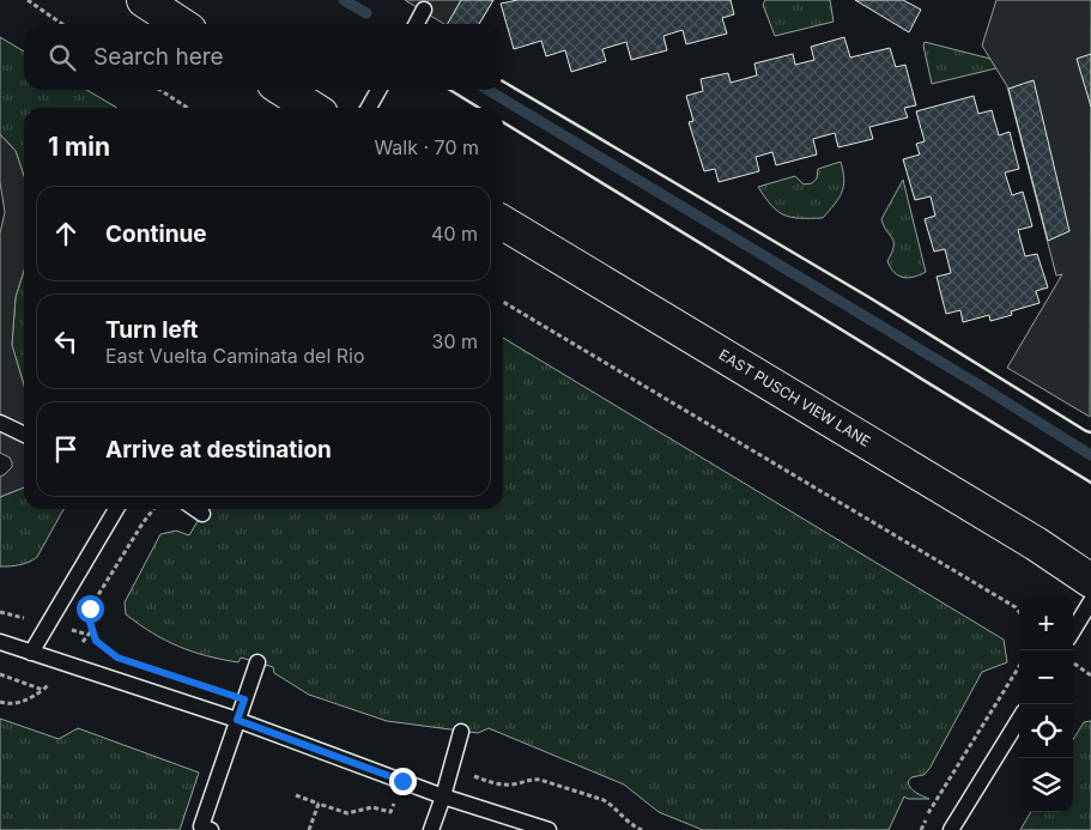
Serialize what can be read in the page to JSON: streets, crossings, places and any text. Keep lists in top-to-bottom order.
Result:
{
  "streets": {
    "main road": ["EAST PUSCH VIEW LANE"]
  },
  "page": {
    "search": "Search here",
    "heading": ["1 min", "Walk · 70 m"],
    "list": [
      ["Continue", "40 m"],
      ["Turn left", "East Vuelta Caminata del Rio", "30 m"],
      "Arrive at destination"
    ],
    "map_buttons": ["+", "−"]
  }
}
